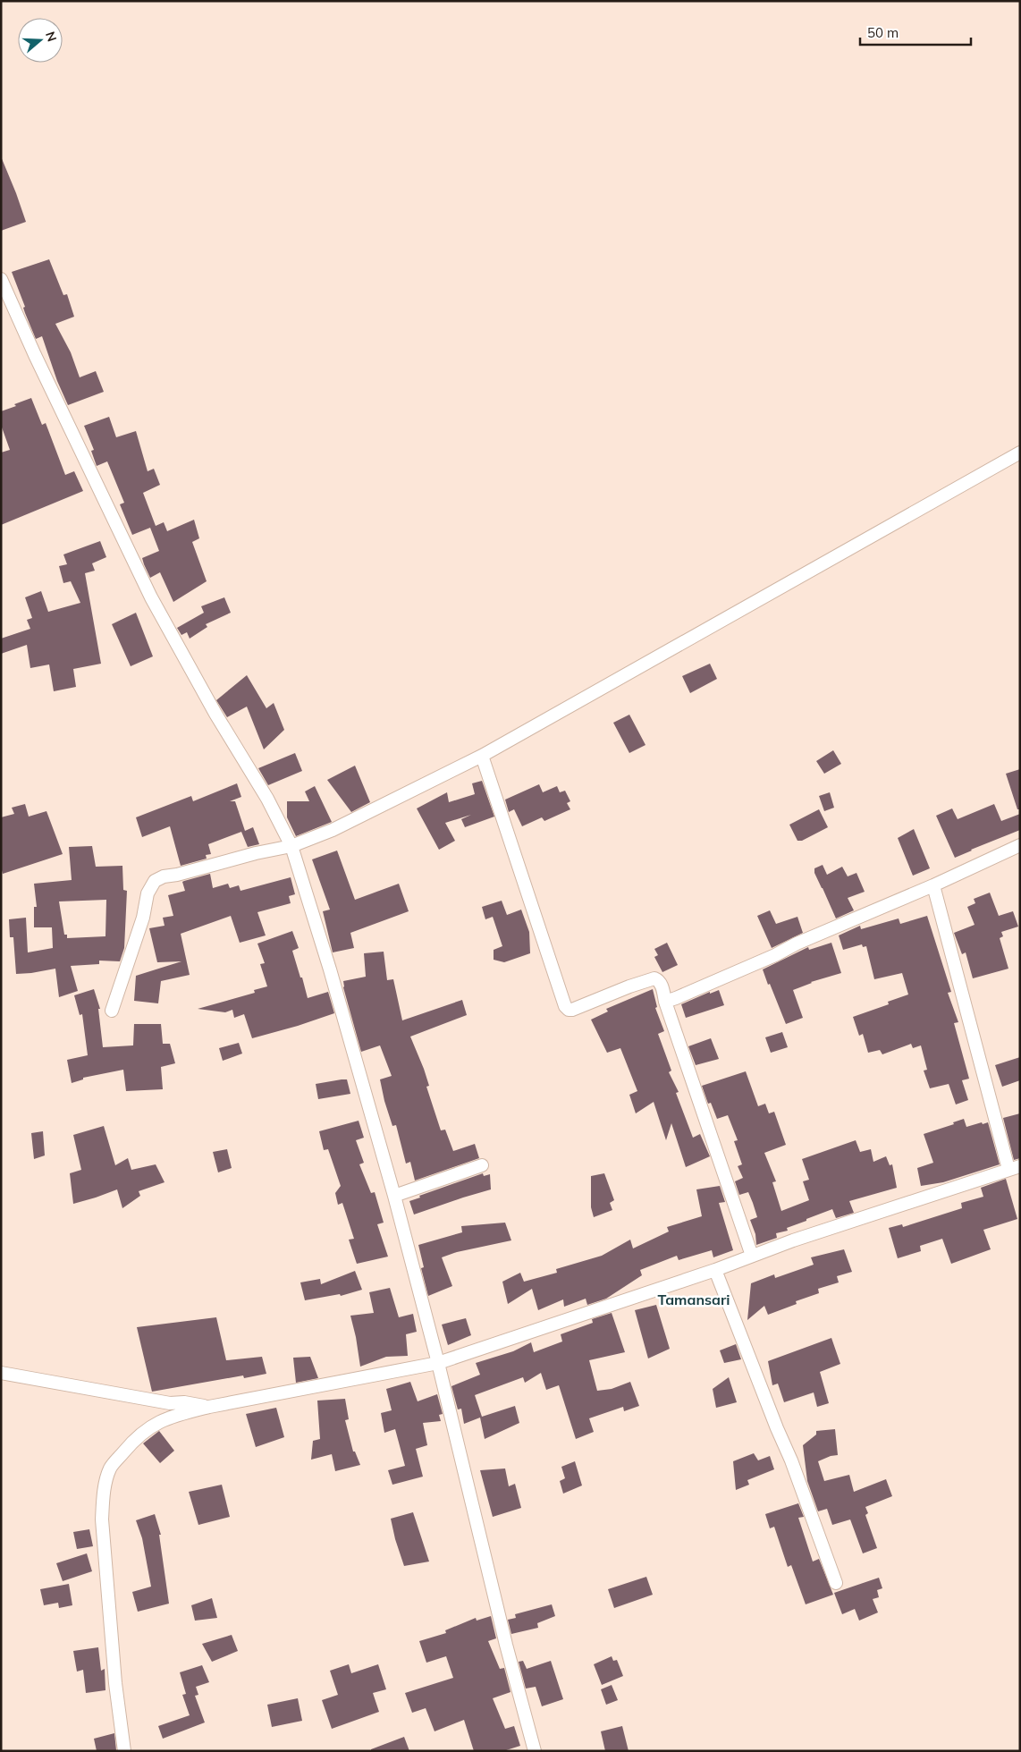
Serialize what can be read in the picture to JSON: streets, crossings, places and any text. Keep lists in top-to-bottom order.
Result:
{
  "districts": ["Tamansari"],
  "scale_bar": "50 m",
  "north": "right"
}
